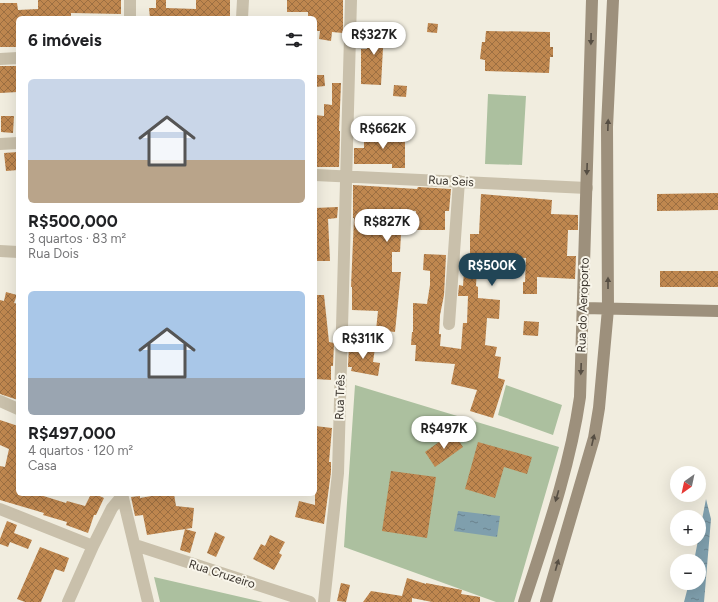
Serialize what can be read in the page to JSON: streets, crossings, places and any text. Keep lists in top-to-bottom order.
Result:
{
  "streets": {
    "main road": ["Rua do Aeroporto"],
    "street": ["Rua Seis", "Rua Três", "Rua Cruzeiro"]
  },
  "crossings": [
    ["Rua Seis", "Rua do Aeroporto"],
    ["Rua Seis", "Rua Três"]
  ],
  "north": "bottom left",
  "page": {
    "heading": "6 imóveis",
    "price": [
      "R$327K",
      "R$662K",
      "R$827K",
      "R$500K",
      "R$311K",
      "R$497K"
    ],
    "list": [
      {
        "name": "R$500,000",
        "note": "3 quartos · 83 m² · Rua Dois"
      },
      {
        "name": "R$497,000",
        "note": "4 quartos · 120 m² · Casa"
      }
    ],
    "map_buttons": ["+", "−"]
  }
}
